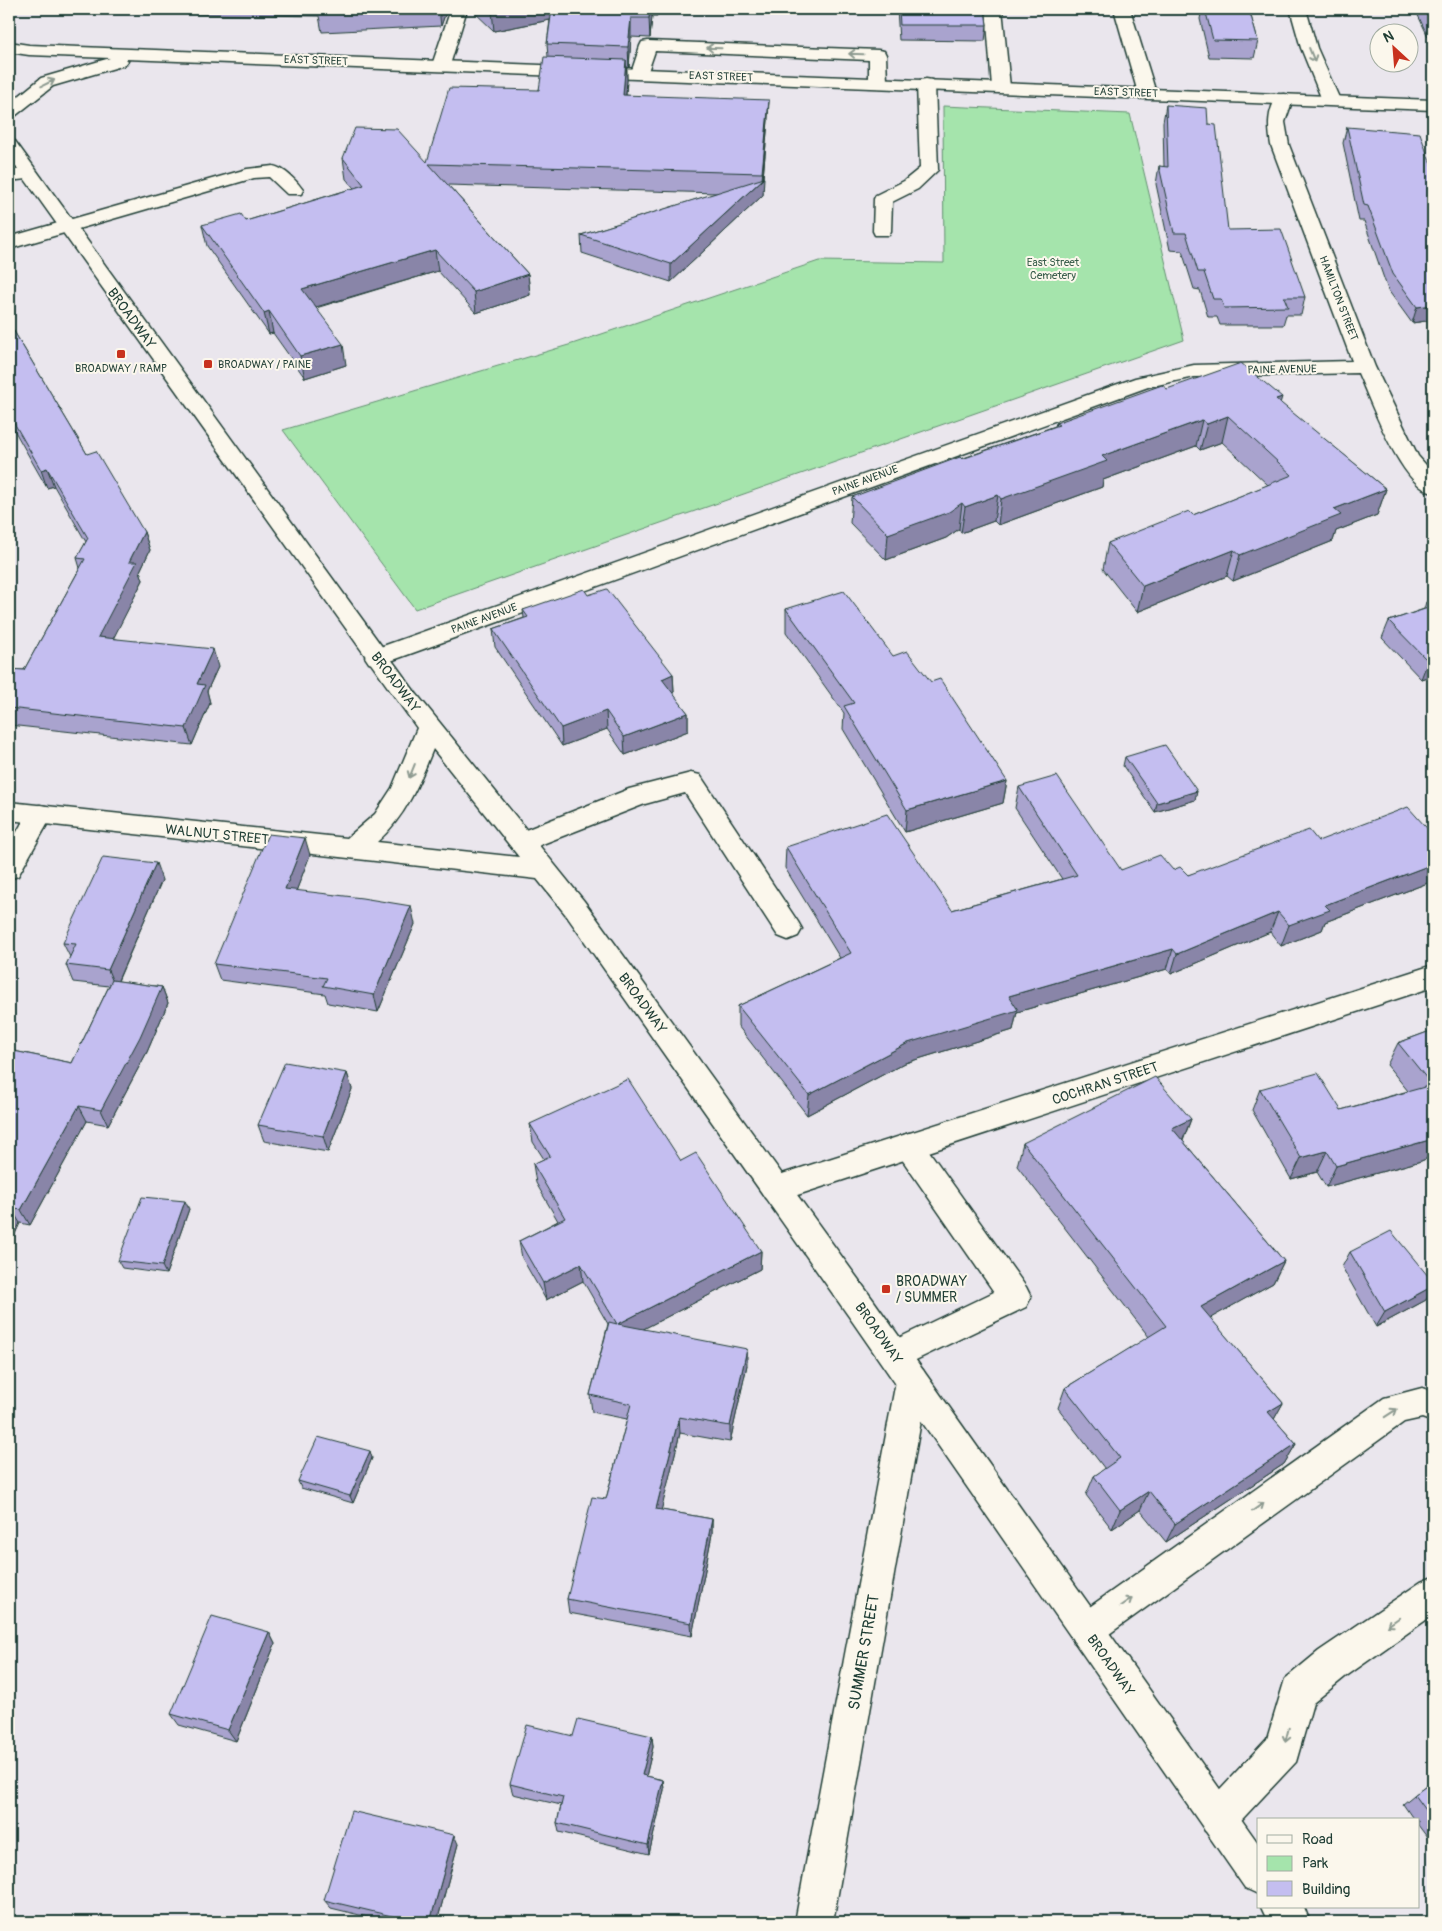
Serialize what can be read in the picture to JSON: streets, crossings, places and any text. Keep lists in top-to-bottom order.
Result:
{
  "streets": {
    "main road": [
      "EAST STREET",
      "HAMILTON STREET",
      "BROADWAY",
      "PAINE AVENUE",
      "WALNUT STREET",
      "COCHRAN STREET",
      "SUMMER STREET"
    ]
  },
  "crossings": [
    ["EAST STREET", "HAMILTON STREET"],
    ["HAMILTON STREET", "PAINE AVENUE"],
    ["BROADWAY", "PAINE AVENUE"],
    ["BROADWAY", "WALNUT STREET"],
    ["BROADWAY", "COCHRAN STREET"],
    ["BROADWAY", "SUMMER STREET"]
  ],
  "parks": ["East Street Cemetery"],
  "places": {
    "transit": ["BROADWAY / RAMP", "BROADWAY / PAINE", "BROADWAY / SUMMER"]
  },
  "legend": ["Road", "Park", "Building"],
  "north": "top left"
}
